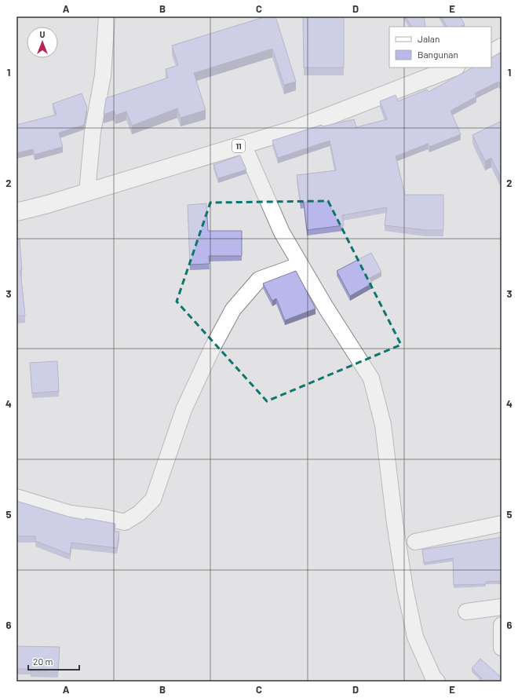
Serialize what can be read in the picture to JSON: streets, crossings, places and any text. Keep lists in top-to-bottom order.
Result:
{
  "streets": {
    "highway": ["11"]
  },
  "legend": ["Jalan", "Bangunan"],
  "scale_bar": "20 m",
  "north": "top",
  "grid": {
    "columns": [
      "A",
      "B",
      "C",
      "D",
      "E"
    ],
    "rows": [
      "1",
      "2",
      "3",
      "4",
      "5",
      "6"
    ]
  }
}
